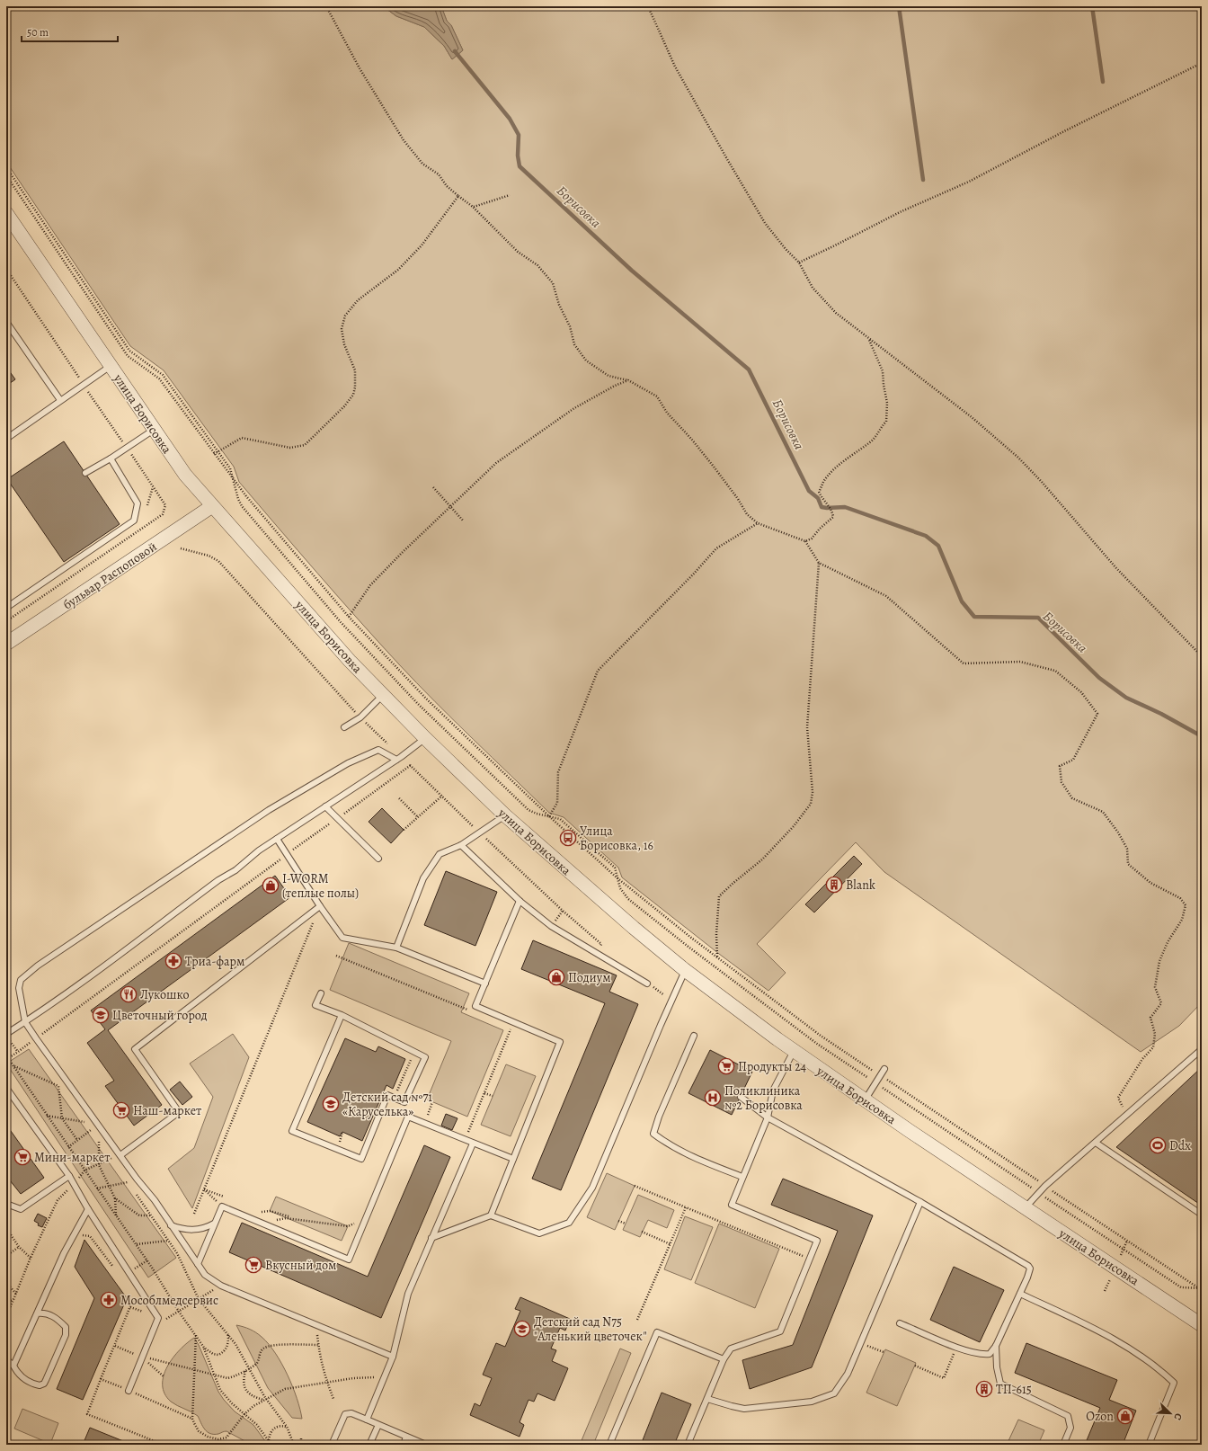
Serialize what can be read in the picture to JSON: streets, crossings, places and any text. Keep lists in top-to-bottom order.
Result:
{
  "streets": {
    "street": ["улица Борисовка", "бульвар Распоповой"]
  },
  "crossings": [
    ["улица Борисовка", "бульвар Распоповой"]
  ],
  "water": ["Борисовка"],
  "places": {
    "bus stop": ["Улица Борисовка, 16"],
    "building": ["Blank", "ТП-615"],
    "shop": ["I-WORM (теплые полы)", "Подиум", "Ozon"],
    "pharmacy": ["Триа-фарм", "Мособлмедсервис"],
    "restaurant": ["Лукошко"],
    "school or university": ["Цветочный город", "Детский сад №71 «Каруселька»", "Детский сад N75 \"Аленький цветочек\""],
    "supermarket": [
      "Продукты 24",
      "Наш-маркет",
      "Мини-маркет",
      "Вкусный дом"
    ],
    "hospital": ["Поликлиника №2 Борисовка"],
    "sports": ["Ddx"]
  },
  "scale_bar": "50 m",
  "north": "bottom right"
}
